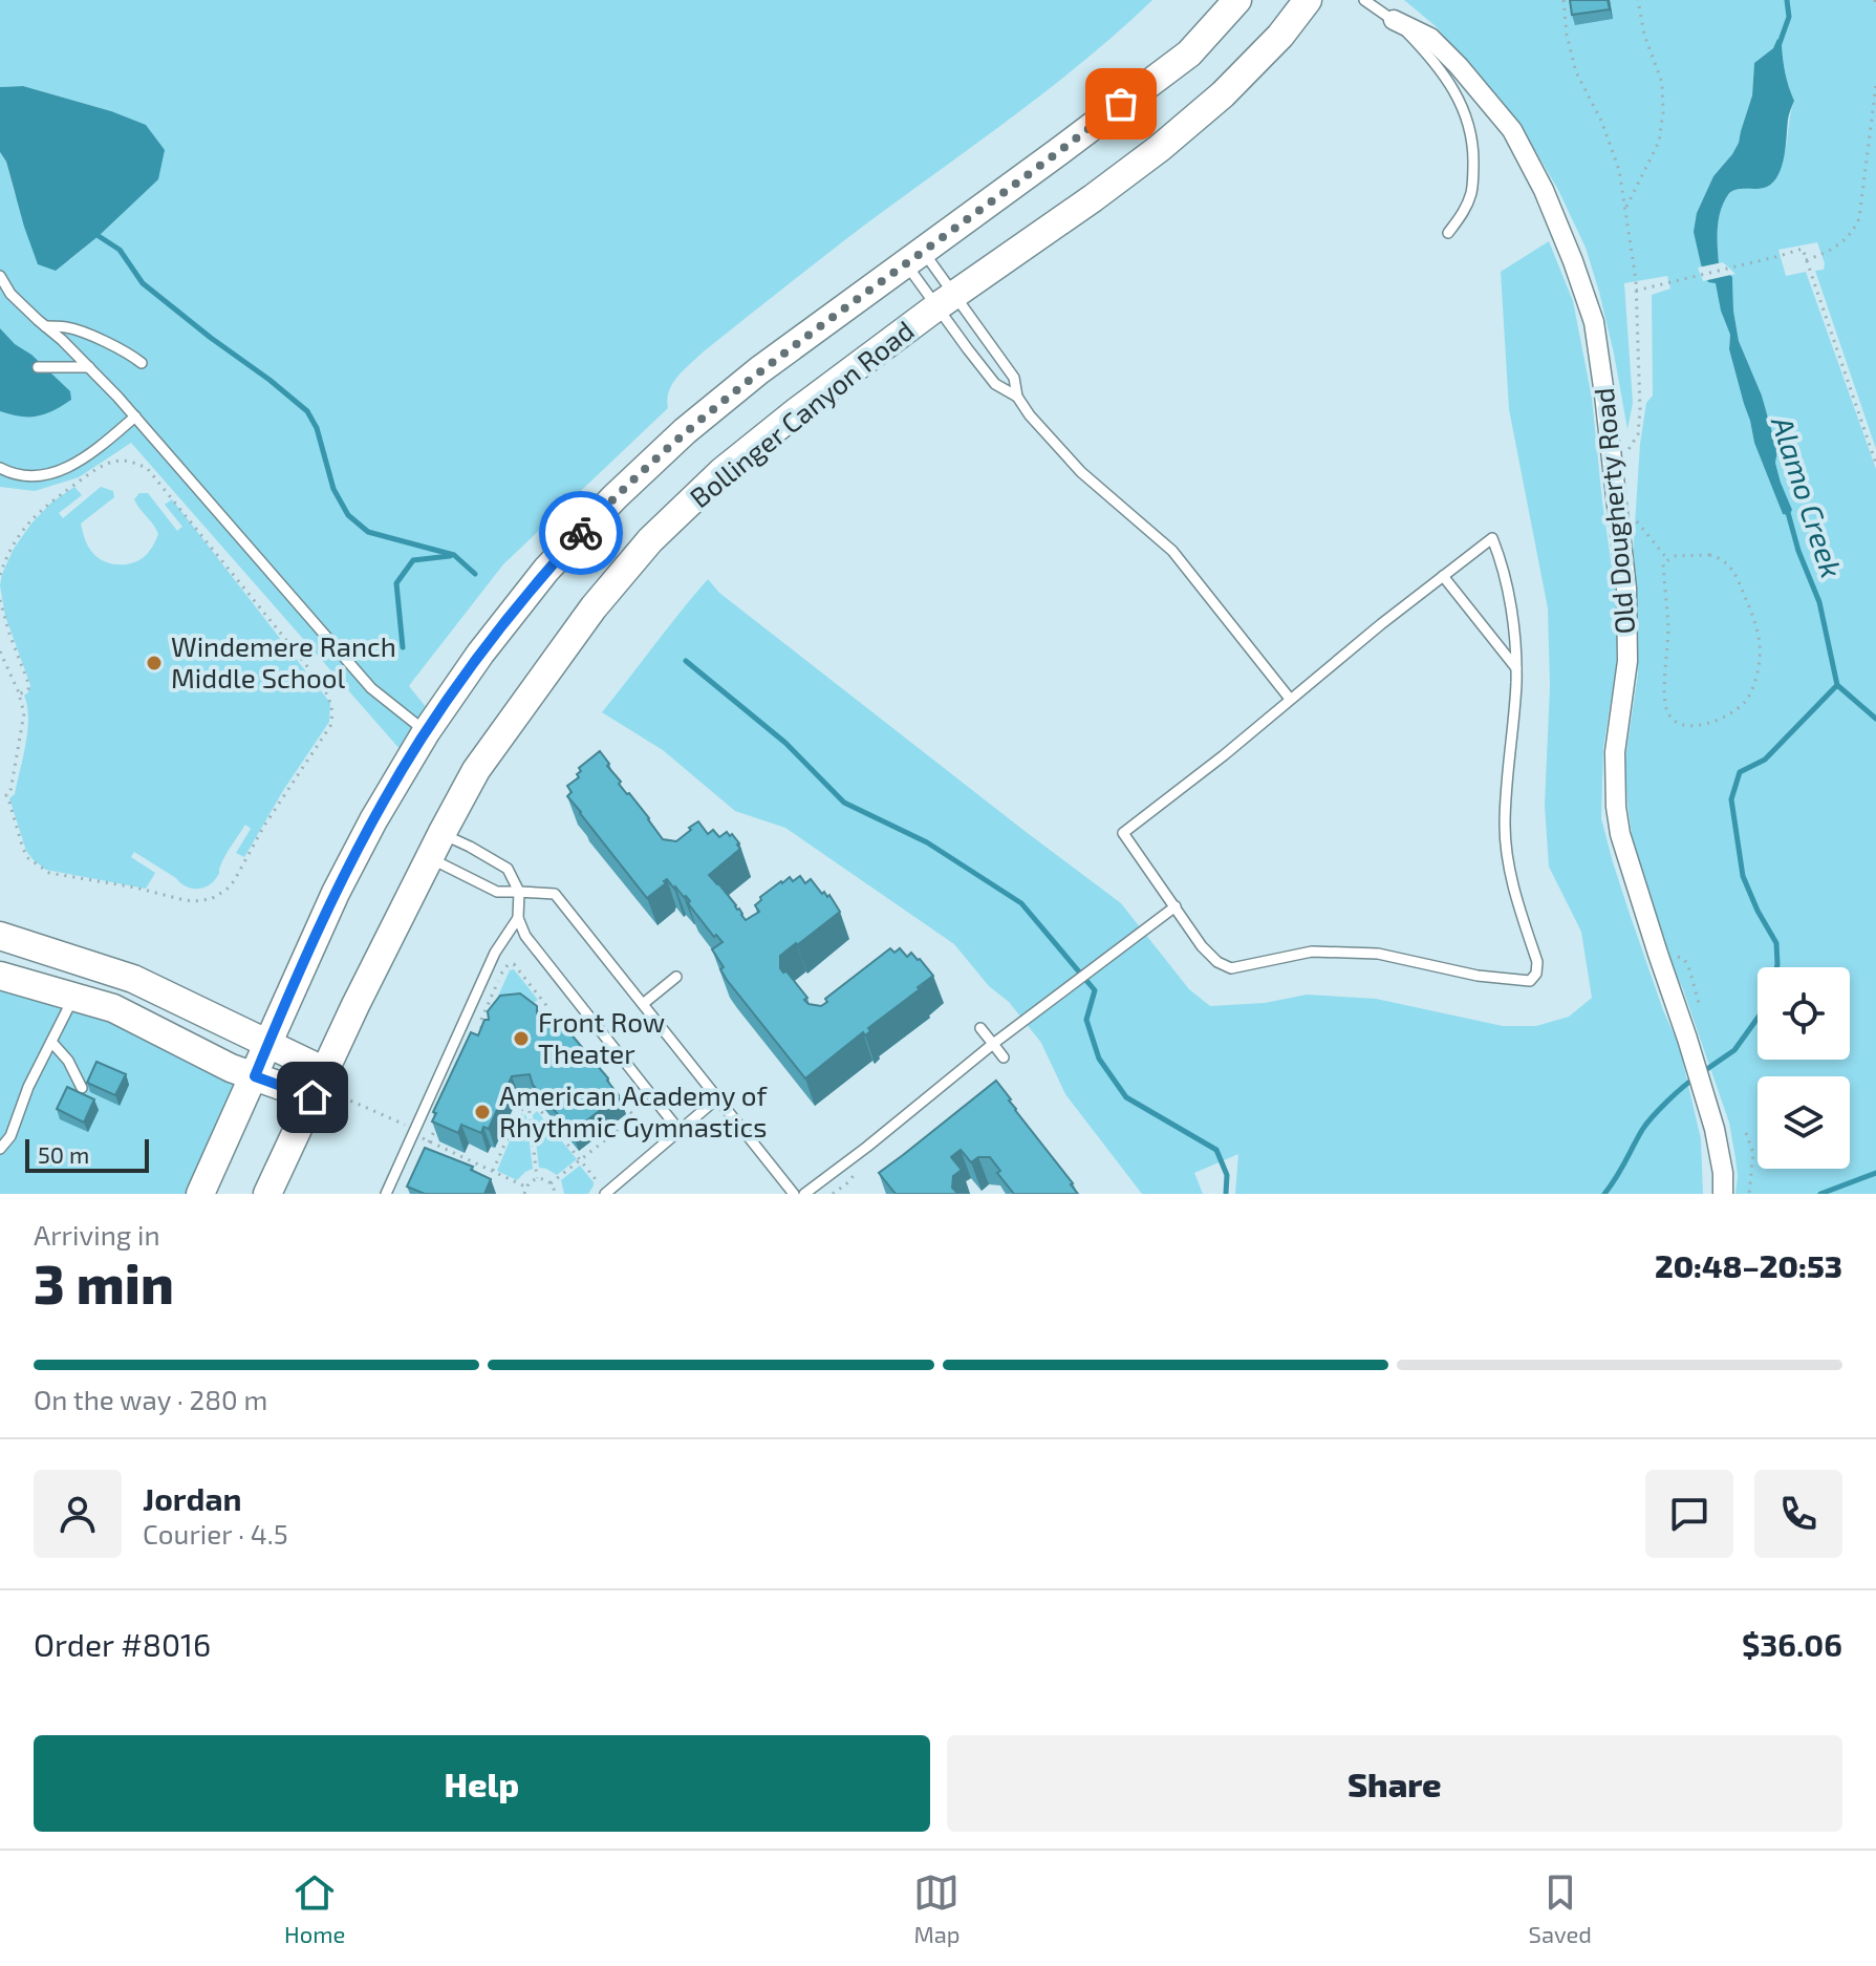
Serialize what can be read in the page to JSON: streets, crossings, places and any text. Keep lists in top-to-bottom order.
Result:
{
  "streets": {
    "main road": ["Bollinger Canyon Road"],
    "street": ["Old Dougherty Road"]
  },
  "water": ["Alamo Creek"],
  "places": ["Windemere Ranch Middle School", "Front Row Theater", "American Academy of Rhythmic Gymnastics"],
  "scale_bar": "50 m",
  "page": {
    "scale": "50 m",
    "heading": ["3 min", "Arriving in", "20:48–20:53"],
    "panel": [
      "Jordan",
      "Courier · 4.5",
      "Order #8016",
      "$36.06"
    ],
    "bar": "On the way · 280 m",
    "buttons": ["Help", "Share"],
    "tabs": ["Home", "Map", "Saved"]
  }
}
